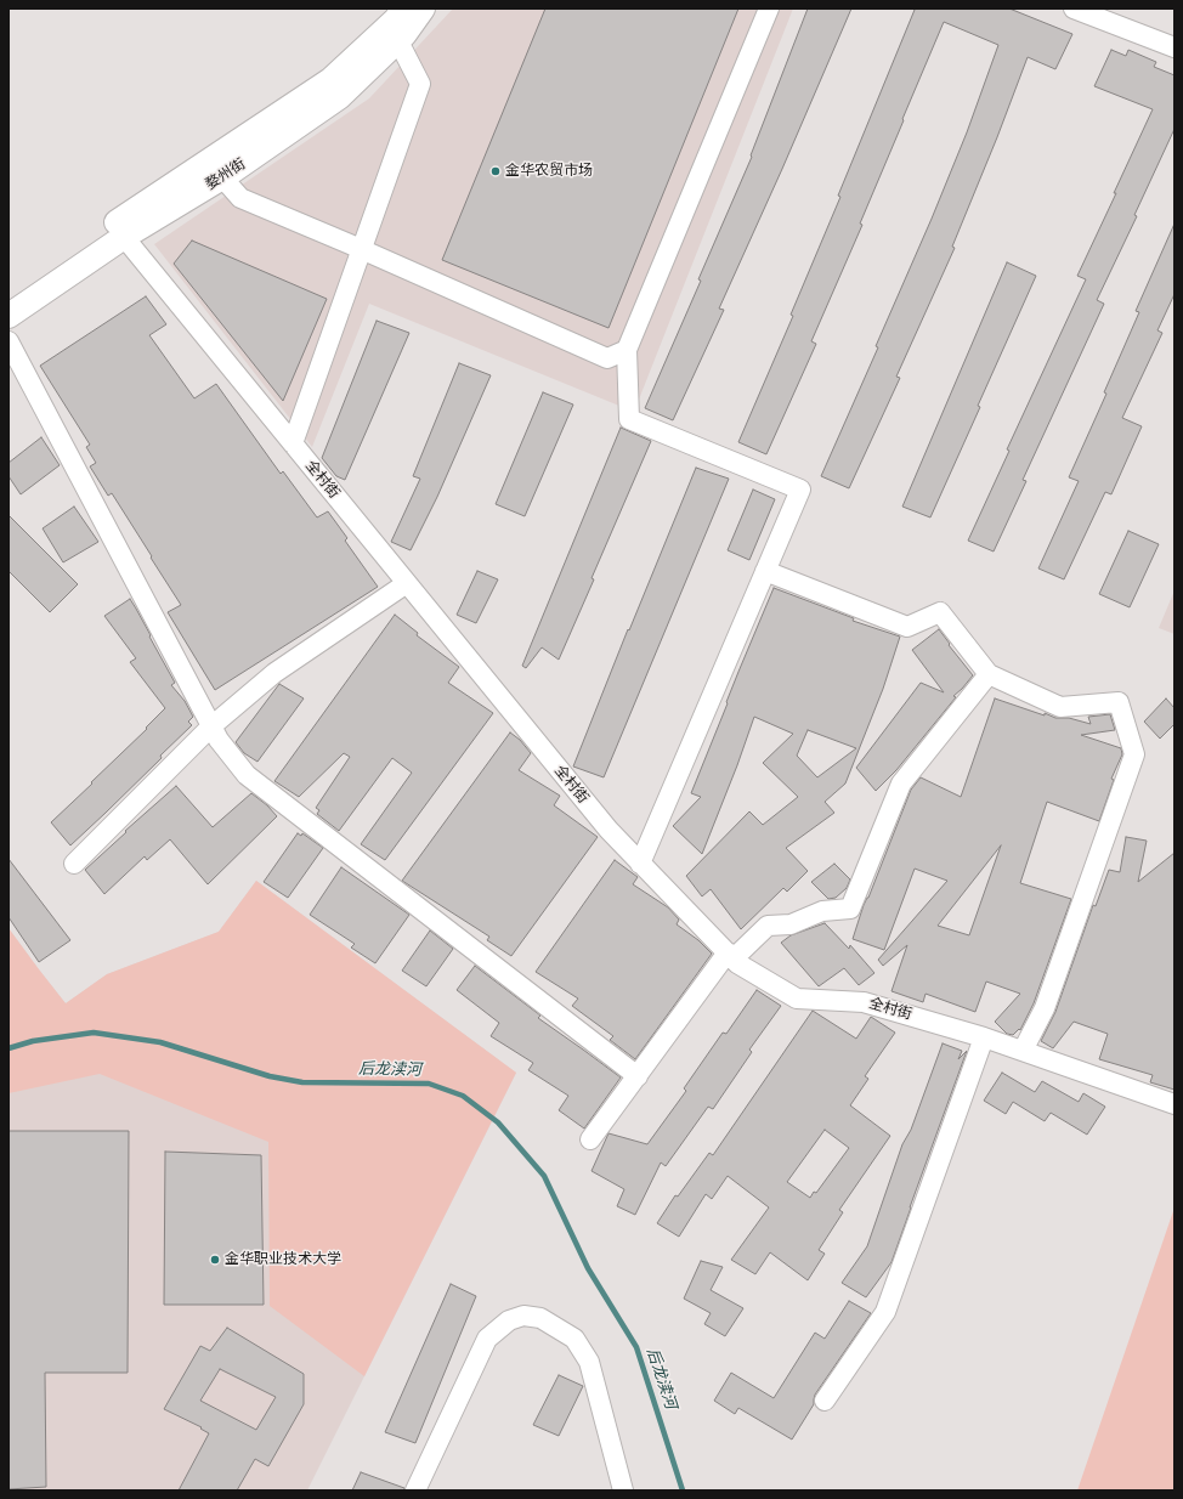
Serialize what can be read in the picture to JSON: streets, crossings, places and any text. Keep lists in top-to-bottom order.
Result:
{
  "streets": {
    "main road": ["婺州街"],
    "street": ["全村街"]
  },
  "crossings": [
    ["婺州街", "全村街"]
  ],
  "water": ["后龙渎河"],
  "places": ["金华农贸市场", "金华职业技术大学"]
}
